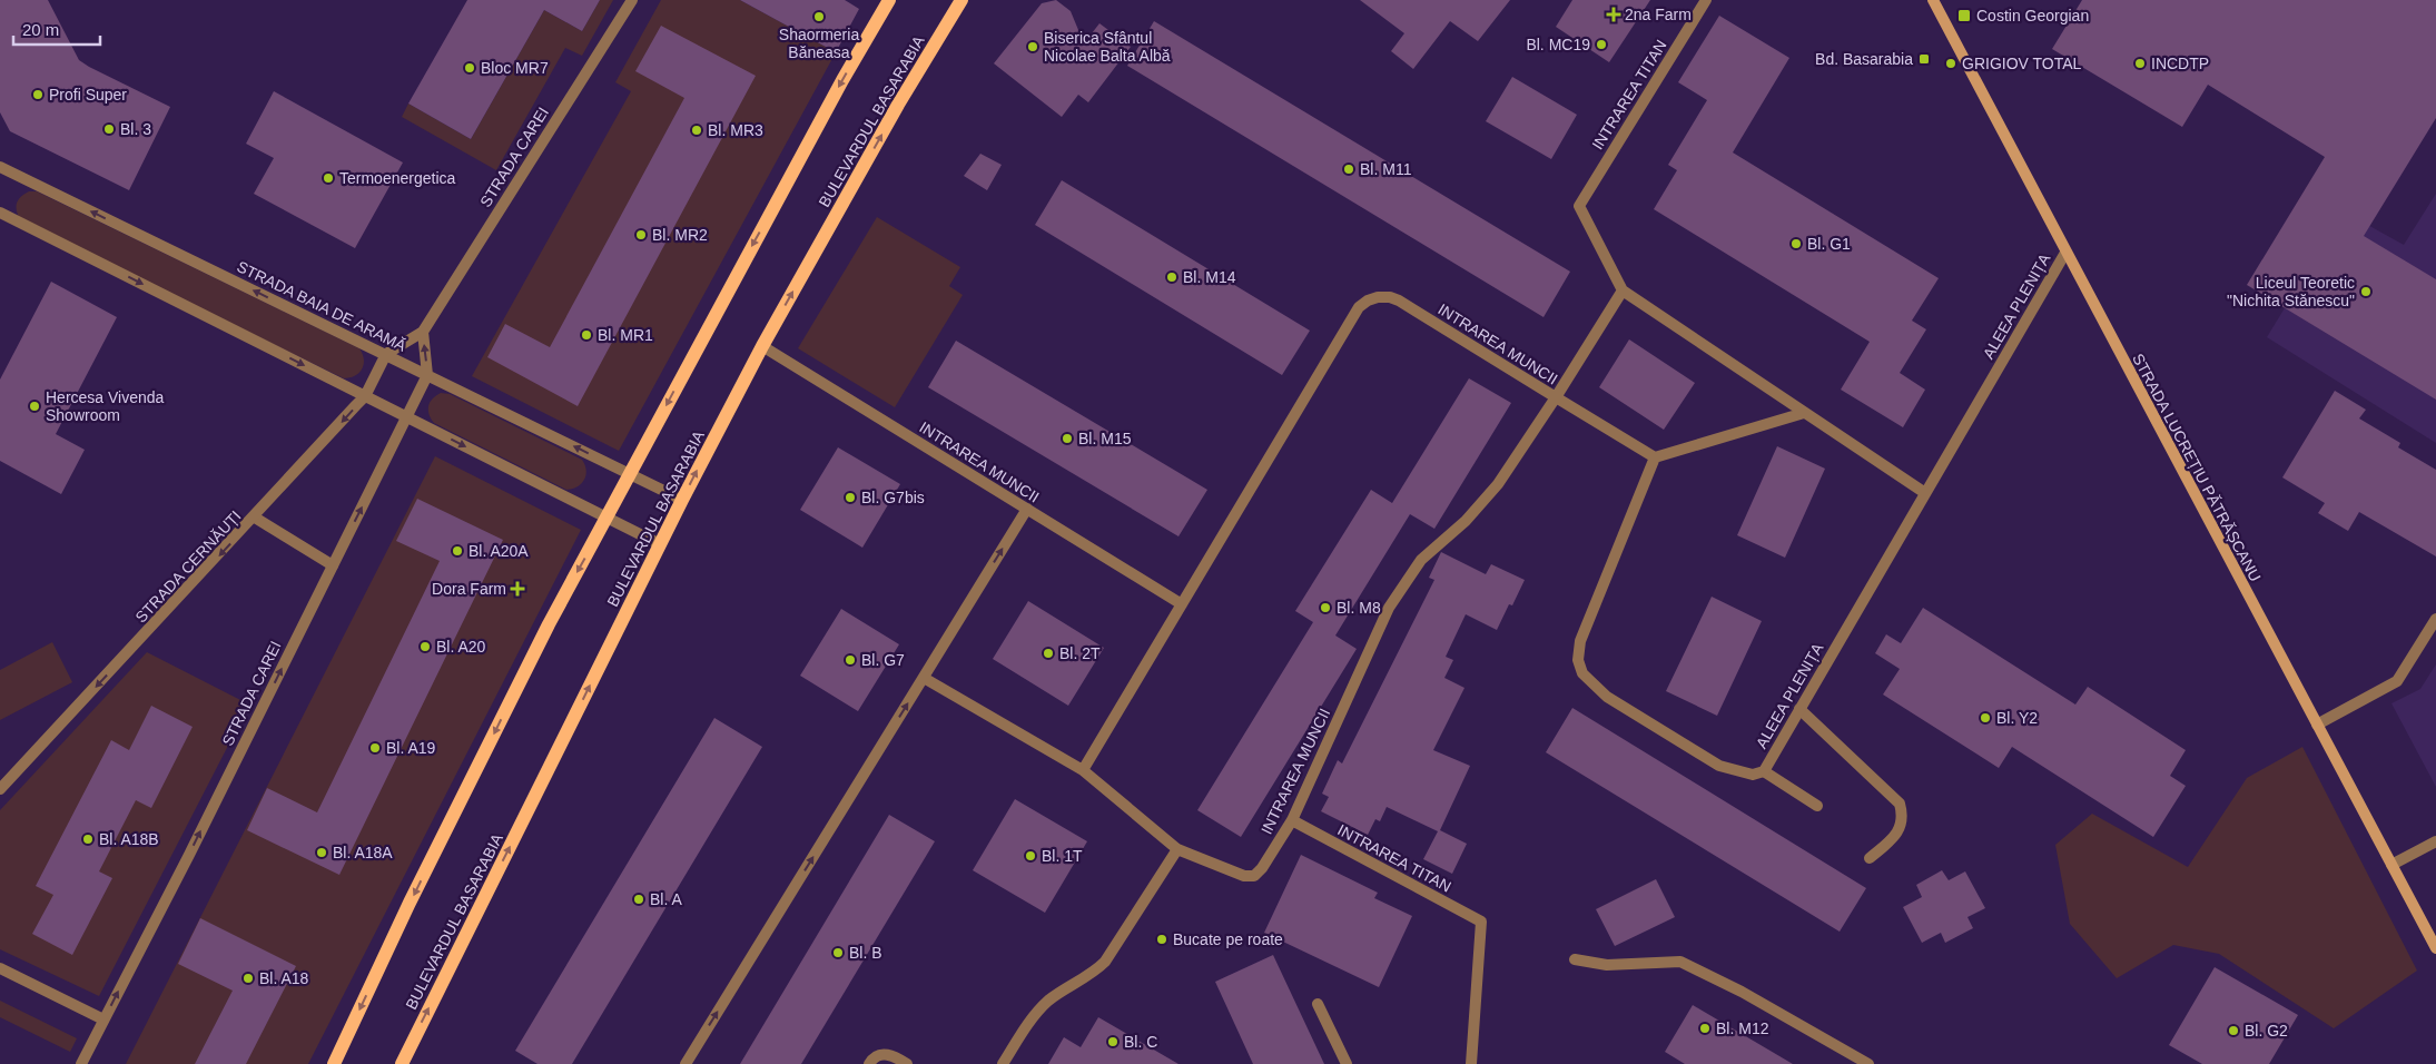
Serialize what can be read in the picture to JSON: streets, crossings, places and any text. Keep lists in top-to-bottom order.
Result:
{
  "streets": {
    "main road": ["BULEVARDUL BASARABIA", "STRADA LUCREȚIU PĂTRĂȘCANU"],
    "street": [
      "INTRAREA TITAN",
      "STRADA CAREI",
      "STRADA BAIA DE ARAMĂ",
      "ALEEA PLENIȚA",
      "INTRAREA MUNCII",
      "STRADA CERNĂUȚI"
    ]
  },
  "crossings": [
    ["INTRAREA TITAN", "INTRAREA MUNCII"],
    ["BULEVARDUL BASARABIA", "STRADA BAIA DE ARAMĂ"],
    ["BULEVARDUL BASARABIA", "INTRAREA MUNCII"],
    ["STRADA CAREI", "STRADA BAIA DE ARAMĂ"],
    ["STRADA CAREI", "STRADA CERNĂUȚI"],
    ["STRADA BAIA DE ARAMĂ", "STRADA CERNĂUȚI"],
    ["ALEEA PLENIȚA", "STRADA LUCREȚIU PĂTRĂȘCANU"]
  ],
  "one_way": ["STRADA CAREI", "STRADA CERNĂUȚI"],
  "places": {
    "health": ["2na Farm", "Dora Farm"],
    "transit": ["Costin Georgian", "Bd. Basarabia"],
    "other": [
      "Shaormeria Băneasa",
      "Bl. MC19",
      "Biserica Sfântul Nicolae Balta Albă",
      "GRIGIOV TOTAL",
      "INCDTP",
      "Bloc MR7",
      "Profi Super",
      "Bl. 3",
      "Bl. MR3",
      "Bl. M11",
      "Termoenergetica",
      "Bl. MR2",
      "Bl. G1",
      "Bl. M14",
      "Liceul Teoretic \"Nichita Stănescu\"",
      "Bl. MR1",
      "Hercesa Vivenda Showroom",
      "Bl. M15",
      "Bl. G7bis",
      "Bl. A20A",
      "Bl. M8",
      "Bl. A20",
      "Bl. 2T",
      "Bl. G7",
      "Bl. Y2",
      "Bl. A19",
      "Bl. A18B",
      "Bl. A18A",
      "Bl. 1T",
      "Bl. A",
      "Bucate pe roate",
      "Bl. B",
      "Bl. A18",
      "Bl. M12",
      "Bl. G2",
      "Bl. C"
    ]
  },
  "scale_bar": "20 m"
}
